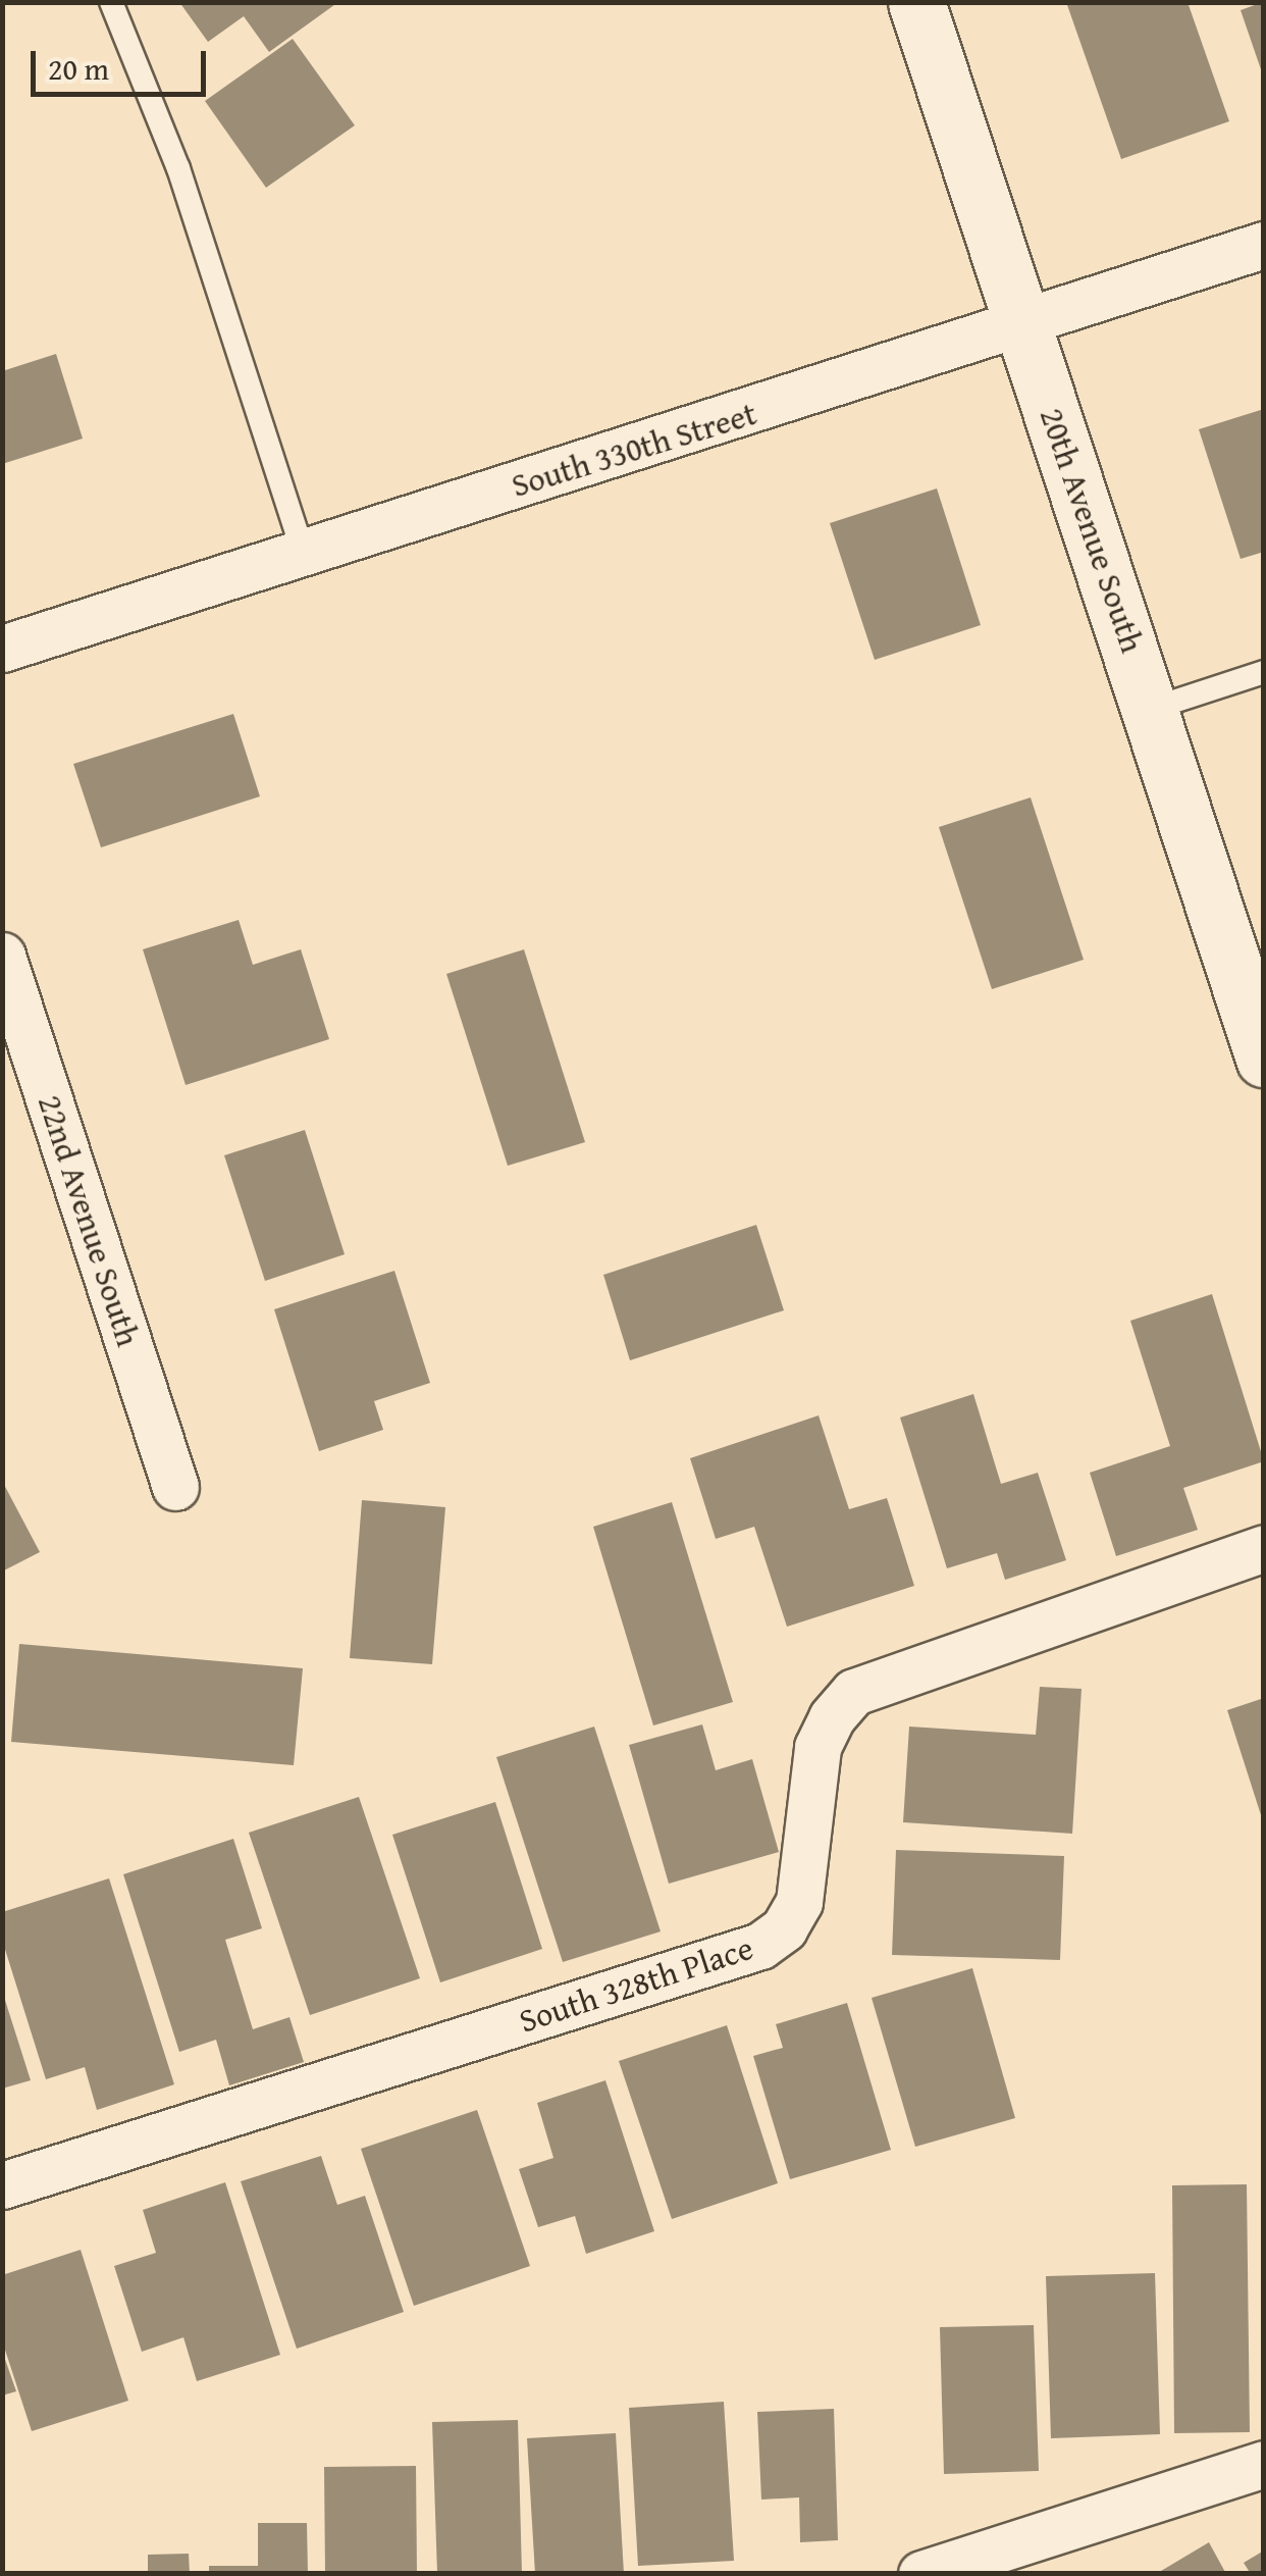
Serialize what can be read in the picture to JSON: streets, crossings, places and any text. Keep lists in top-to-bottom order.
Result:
{
  "streets": {
    "street": [
      "South 330th Street",
      "20th Avenue South",
      "22nd Avenue South",
      "South 328th Place"
    ]
  },
  "crossings": [
    ["South 330th Street", "20th Avenue South"]
  ],
  "scale_bar": "20 m"
}
